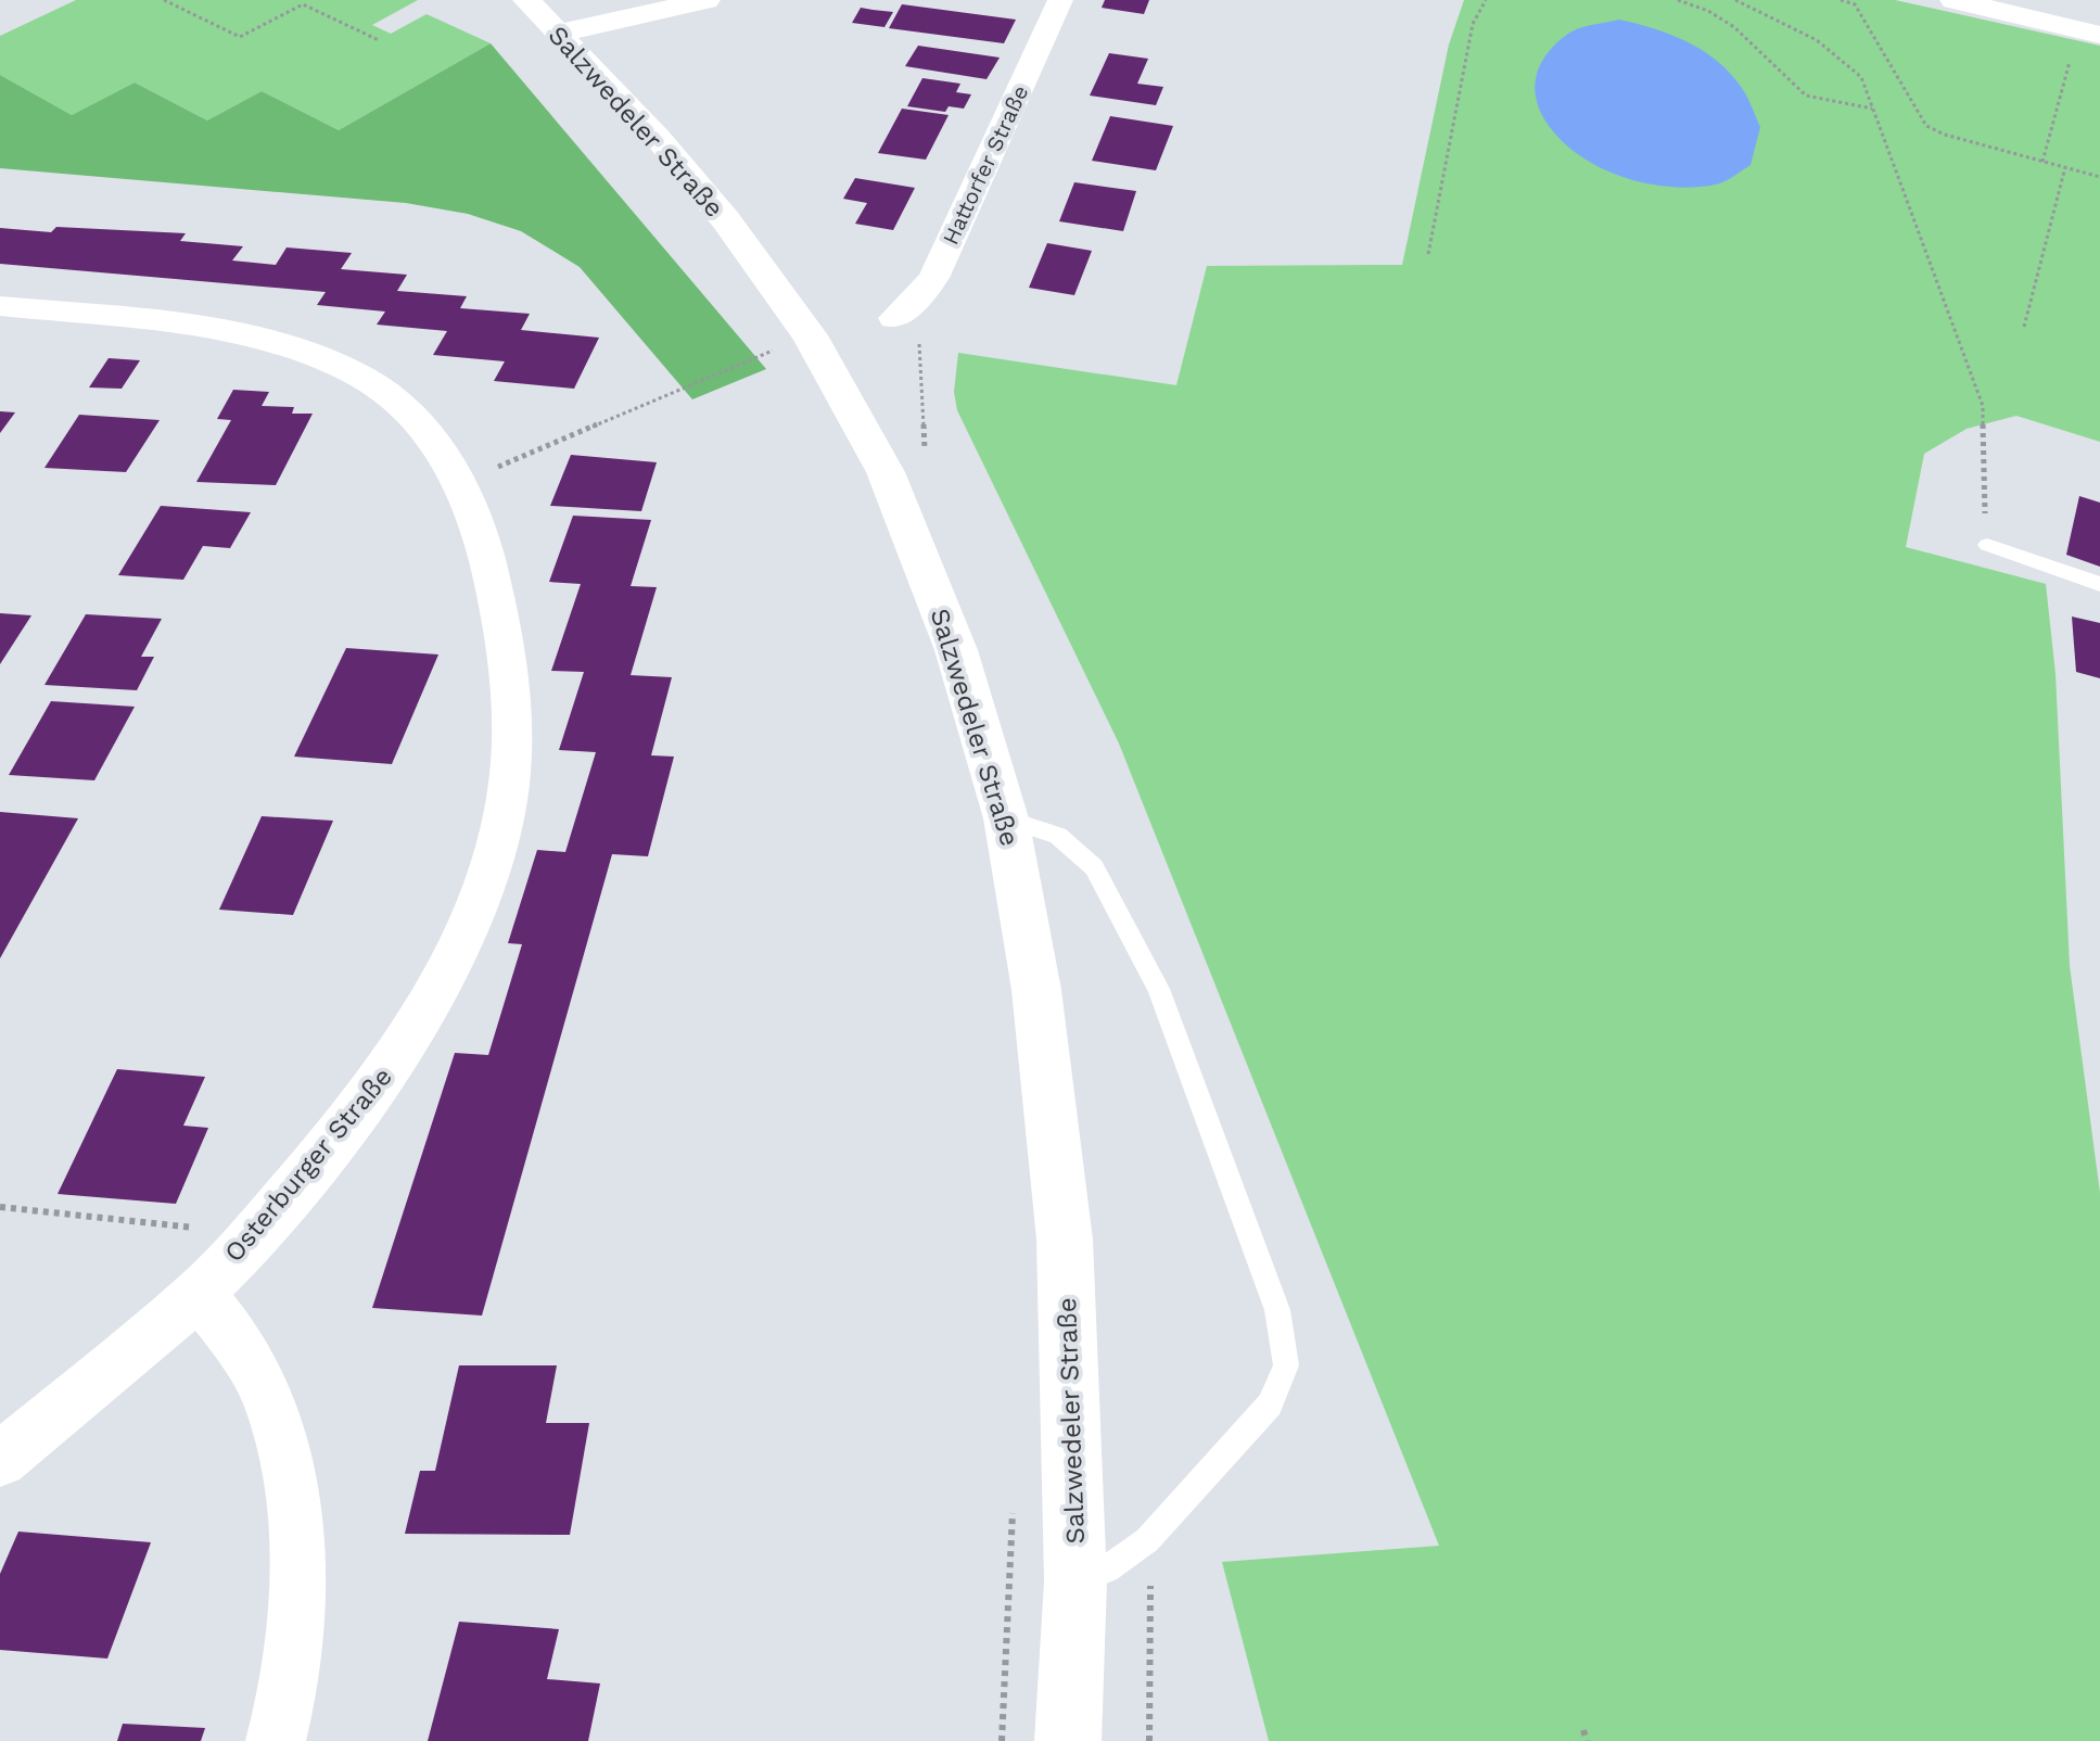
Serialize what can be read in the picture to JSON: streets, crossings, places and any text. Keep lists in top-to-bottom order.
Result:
{
  "streets": {
    "street": ["Salzwedeler Straße", "Hattorfer Straße", "Osterburger Straße"]
  }
}
